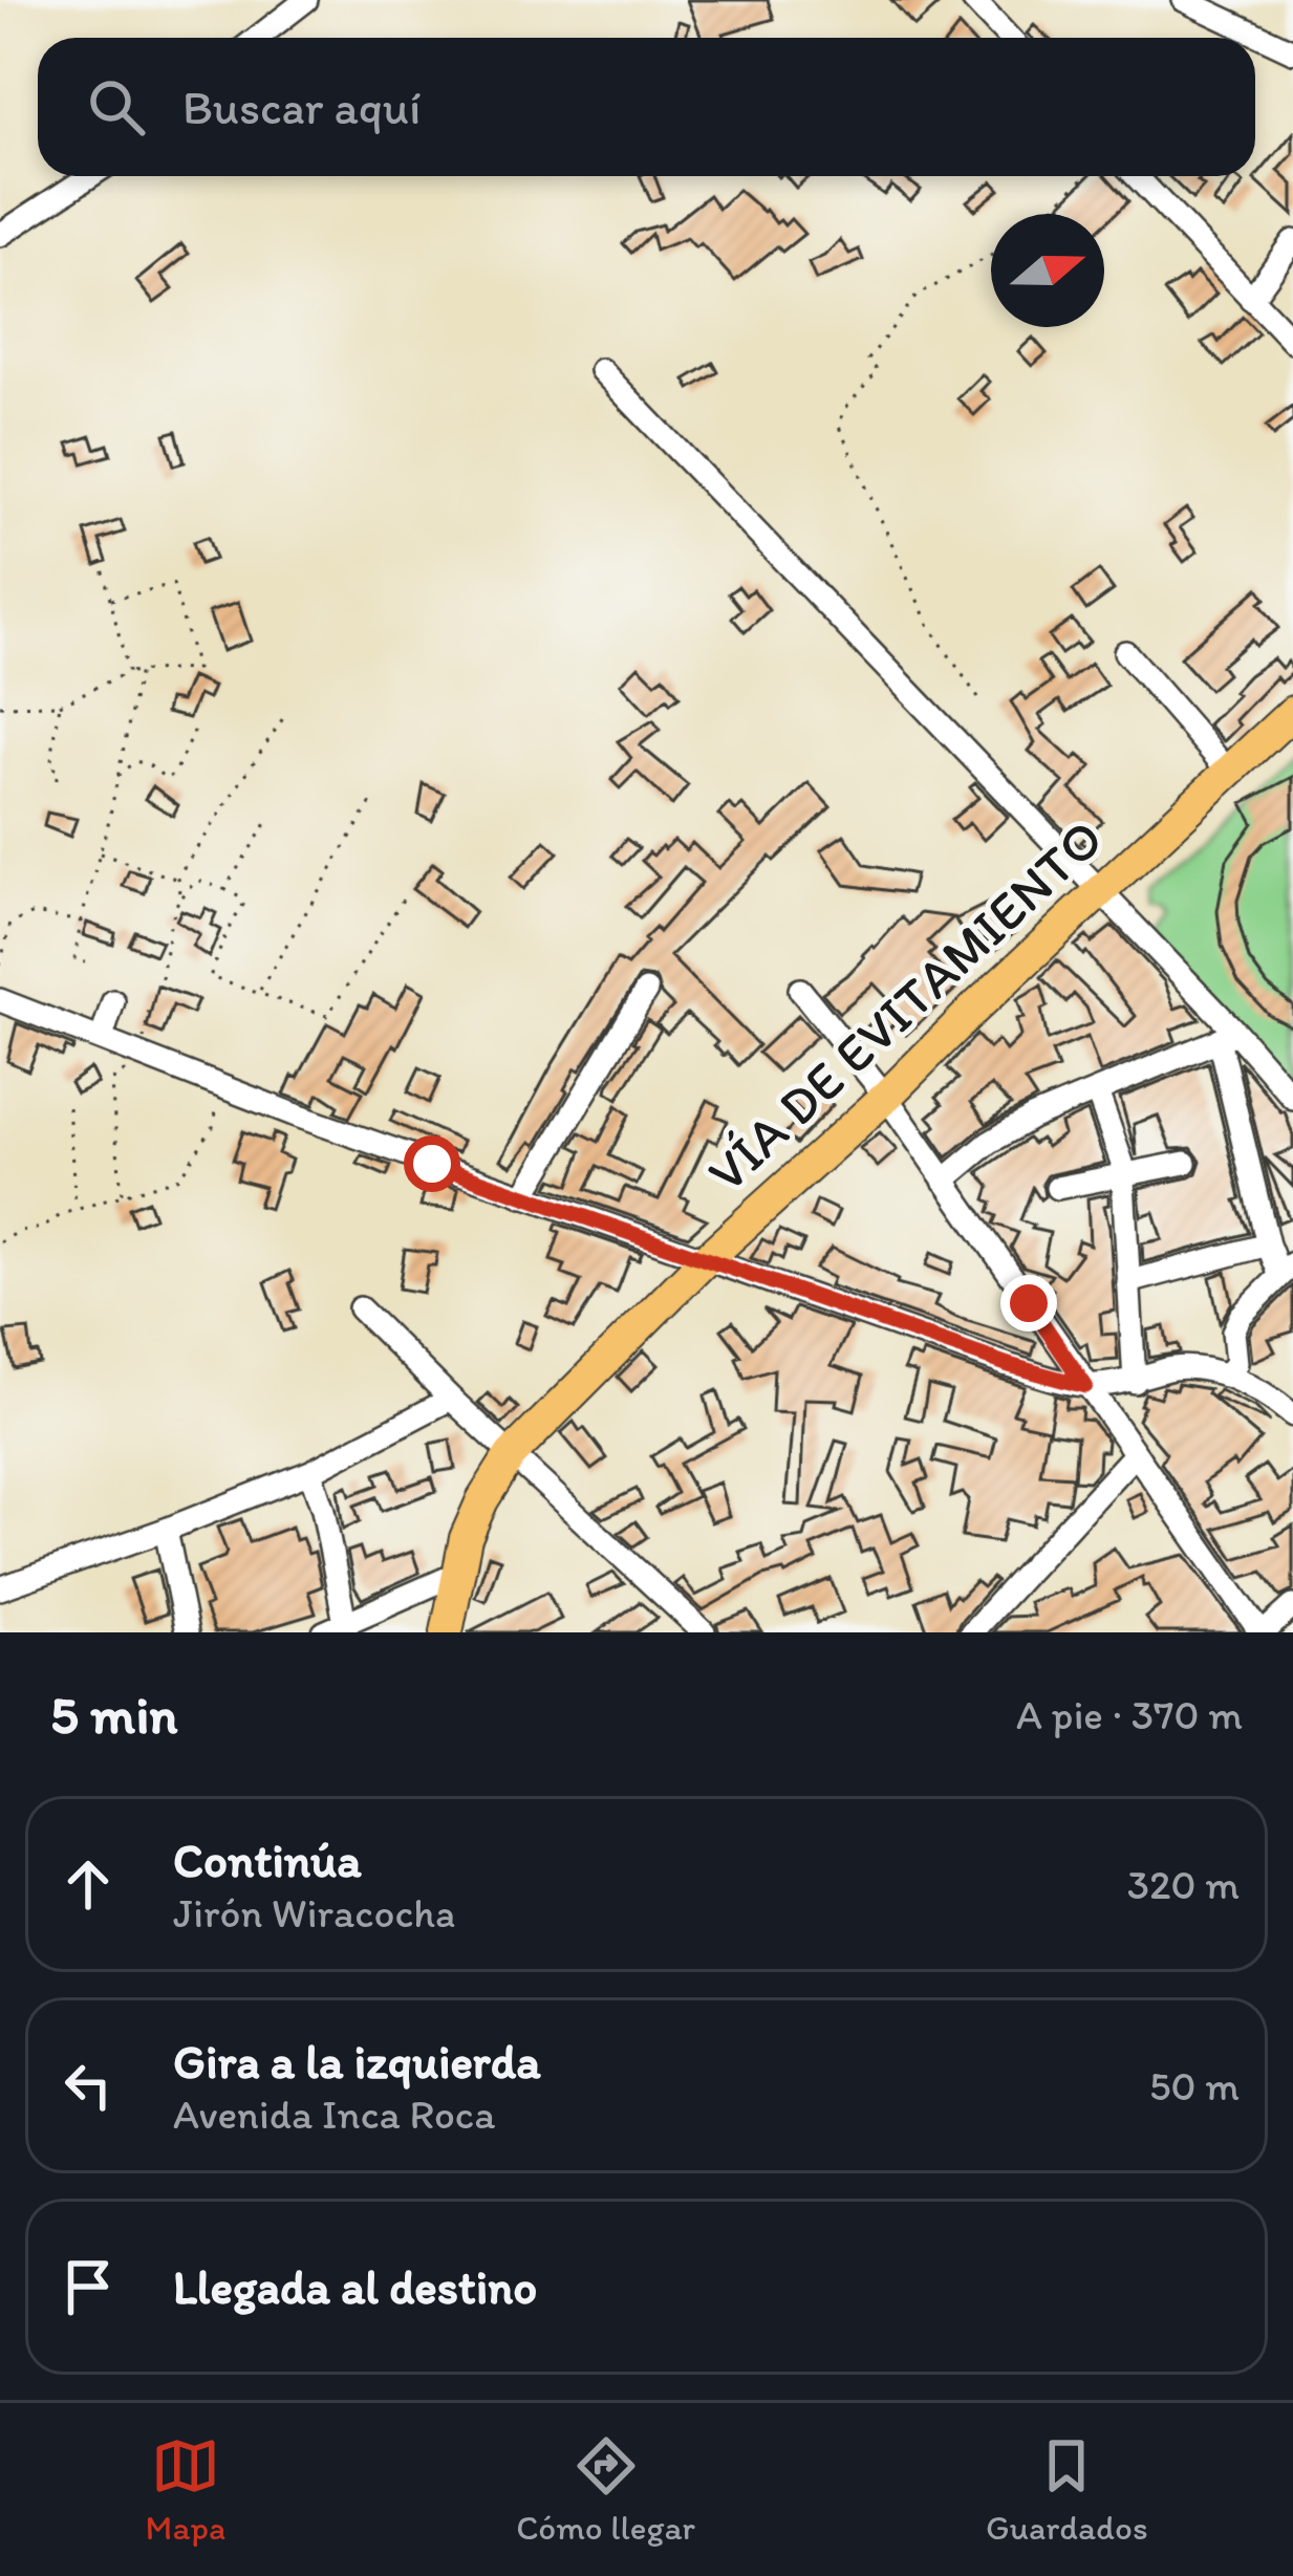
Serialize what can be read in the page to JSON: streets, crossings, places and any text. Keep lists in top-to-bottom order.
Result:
{
  "streets": {
    "highway": ["VÍA DE EVITAMIENTO"]
  },
  "north": "right",
  "page": {
    "search": "Buscar aquí",
    "heading": ["5 min", "A pie · 370 m"],
    "list": [
      ["Continúa", "Jirón Wiracocha", "320 m"],
      ["Gira a la izquierda", "Avenida Inca Roca", "50 m"],
      "Llegada al destino"
    ],
    "nav": ["Mapa", "Cómo llegar", "Guardados"]
  }
}
